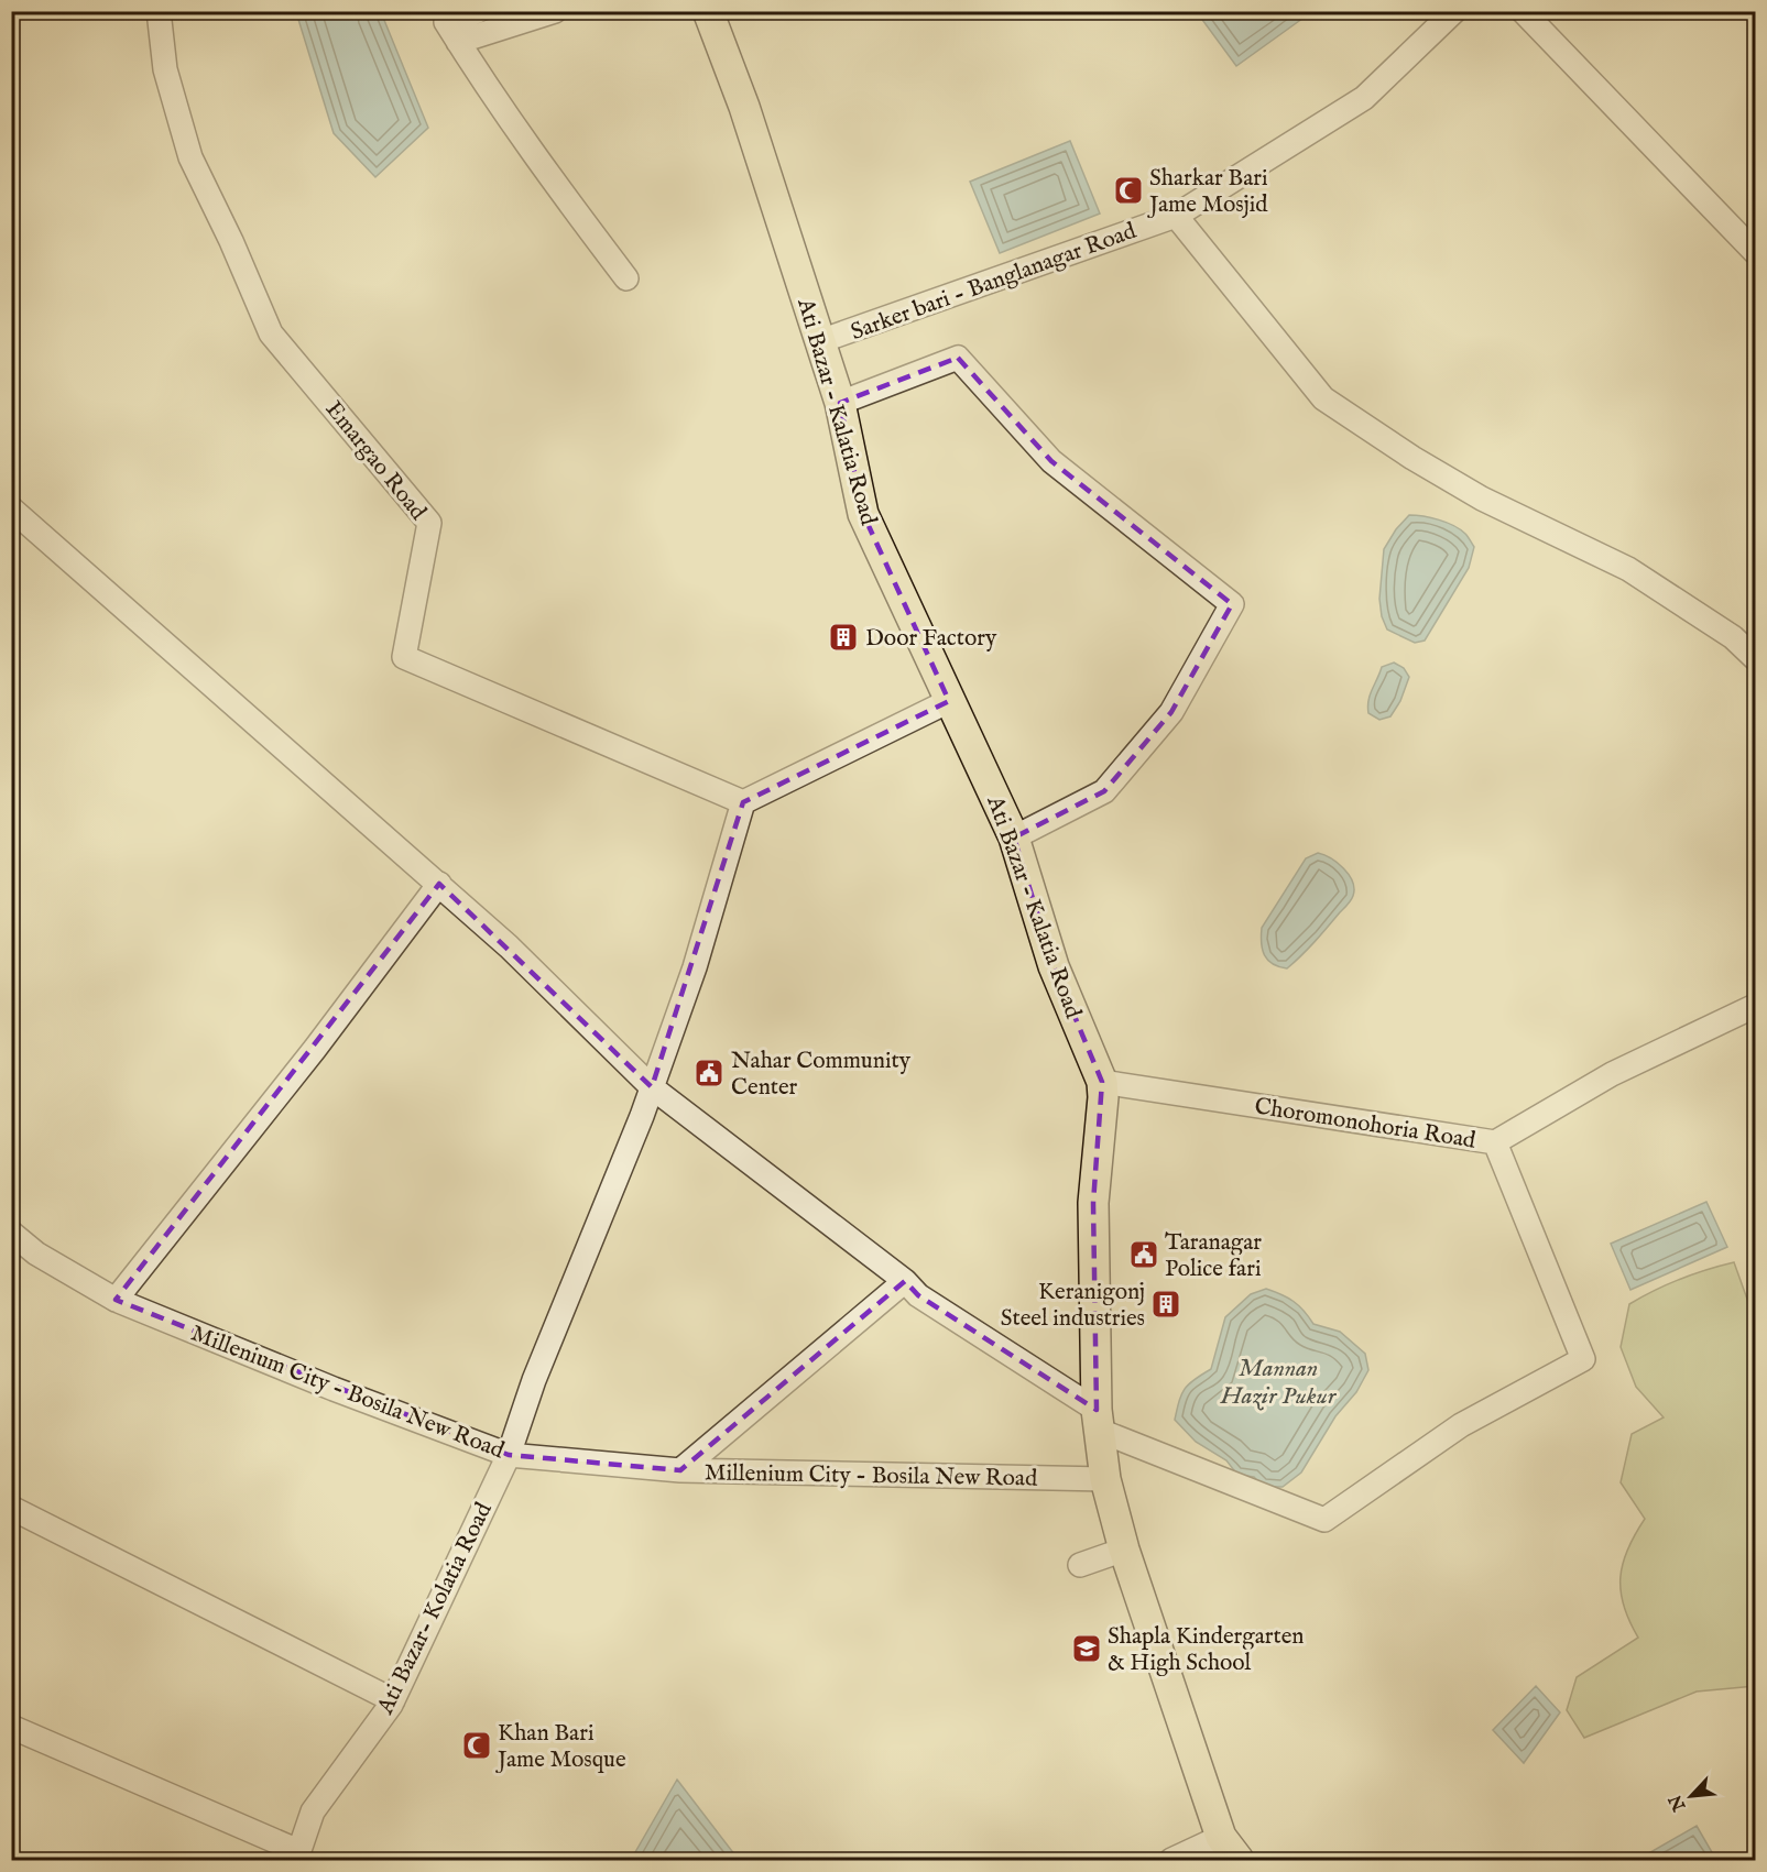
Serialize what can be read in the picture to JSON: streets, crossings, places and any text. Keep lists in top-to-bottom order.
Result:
{
  "streets": {
    "main road": ["Ati Bazar - Kalatia Road"],
    "street": [
      "Sarker bari - Banglanagar Road",
      "Emargao Road",
      "Choromonohoria Road",
      "Millenium City - Bosila New Road",
      "Ati Bazar- Kolatia Road"
    ]
  },
  "crossings": [
    ["Sarker bari - Banglanagar Road", "Ati Bazar - Kalatia Road"],
    ["Ati Bazar - Kalatia Road", "Choromonohoria Road"],
    ["Emargao Road", "Ati Bazar- Kolatia Road"],
    ["Millenium City - Bosila New Road", "Ati Bazar- Kolatia Road"]
  ],
  "water": ["Mannan Hazir Pukur"],
  "places": {
    "mosque": ["Sharkar Bari Jame Mosjid", "Khan Bari Jame Mosque"],
    "building": ["Door Factory", "Keranigonj Steel industries"],
    "public building": ["Nahar Community Center", "Taranagar Police fari"],
    "school or university": ["Shapla Kindergarten & High School"]
  },
  "north": "bottom left"
}
